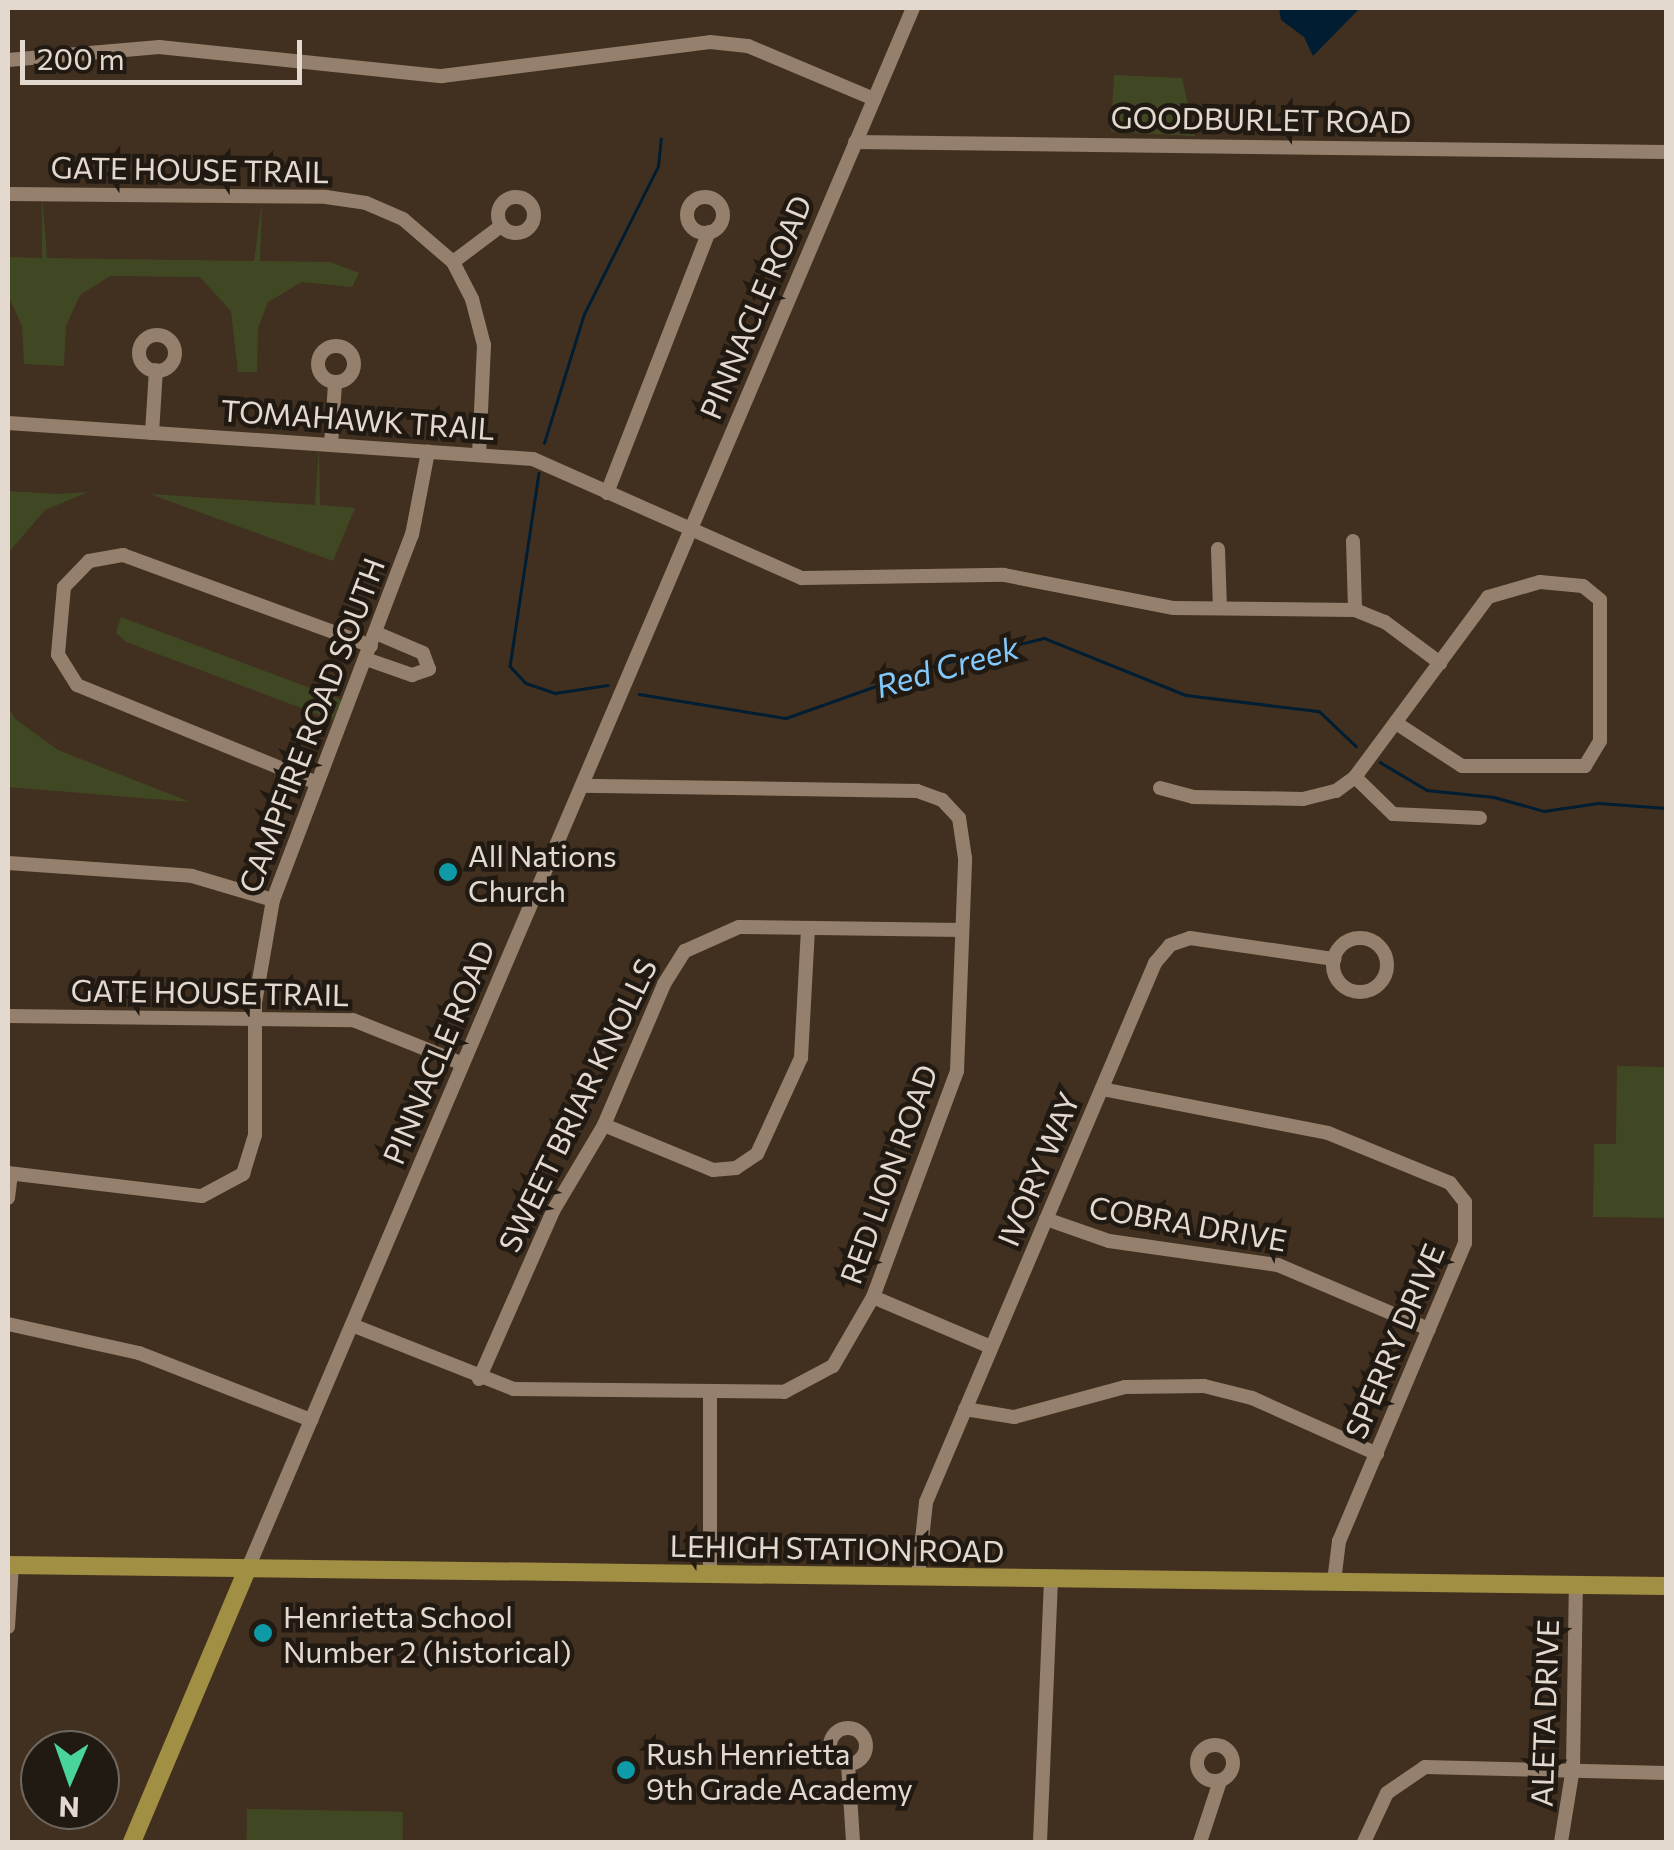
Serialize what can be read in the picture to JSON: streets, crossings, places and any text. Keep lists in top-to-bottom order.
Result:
{
  "streets": {
    "main road": ["PINNACLE ROAD", "LEHIGH STATION ROAD"],
    "street": [
      "GOODBURLET ROAD",
      "GATE HOUSE TRAIL",
      "TOMAHAWK TRAIL",
      "CAMPFIRE ROAD SOUTH",
      "SWEET BRIAR KNOLLS",
      "IVORY WAY",
      "RED LION ROAD",
      "COBRA DRIVE",
      "SPERRY DRIVE",
      "ALETA DRIVE"
    ]
  },
  "crossings": [
    ["GOODBURLET ROAD", "PINNACLE ROAD"],
    ["GATE HOUSE TRAIL", "PINNACLE ROAD"],
    ["GATE HOUSE TRAIL", "TOMAHAWK TRAIL"],
    ["GATE HOUSE TRAIL", "CAMPFIRE ROAD SOUTH"],
    ["PINNACLE ROAD", "TOMAHAWK TRAIL"],
    ["PINNACLE ROAD", "RED LION ROAD"],
    ["PINNACLE ROAD", "LEHIGH STATION ROAD"],
    ["TOMAHAWK TRAIL", "CAMPFIRE ROAD SOUTH"],
    ["SWEET BRIAR KNOLLS", "RED LION ROAD"],
    ["IVORY WAY", "COBRA DRIVE"],
    ["IVORY WAY", "SPERRY DRIVE"],
    ["IVORY WAY", "LEHIGH STATION ROAD"],
    ["COBRA DRIVE", "SPERRY DRIVE"],
    ["SPERRY DRIVE", "LEHIGH STATION ROAD"],
    ["LEHIGH STATION ROAD", "ALETA DRIVE"]
  ],
  "water": ["Red Creek"],
  "places": ["All Nations Church", "Henrietta School Number 2 (historical)", "Rush Henrietta 9th Grade Academy"],
  "scale_bar": "200 m",
  "north": "bottom"
}
